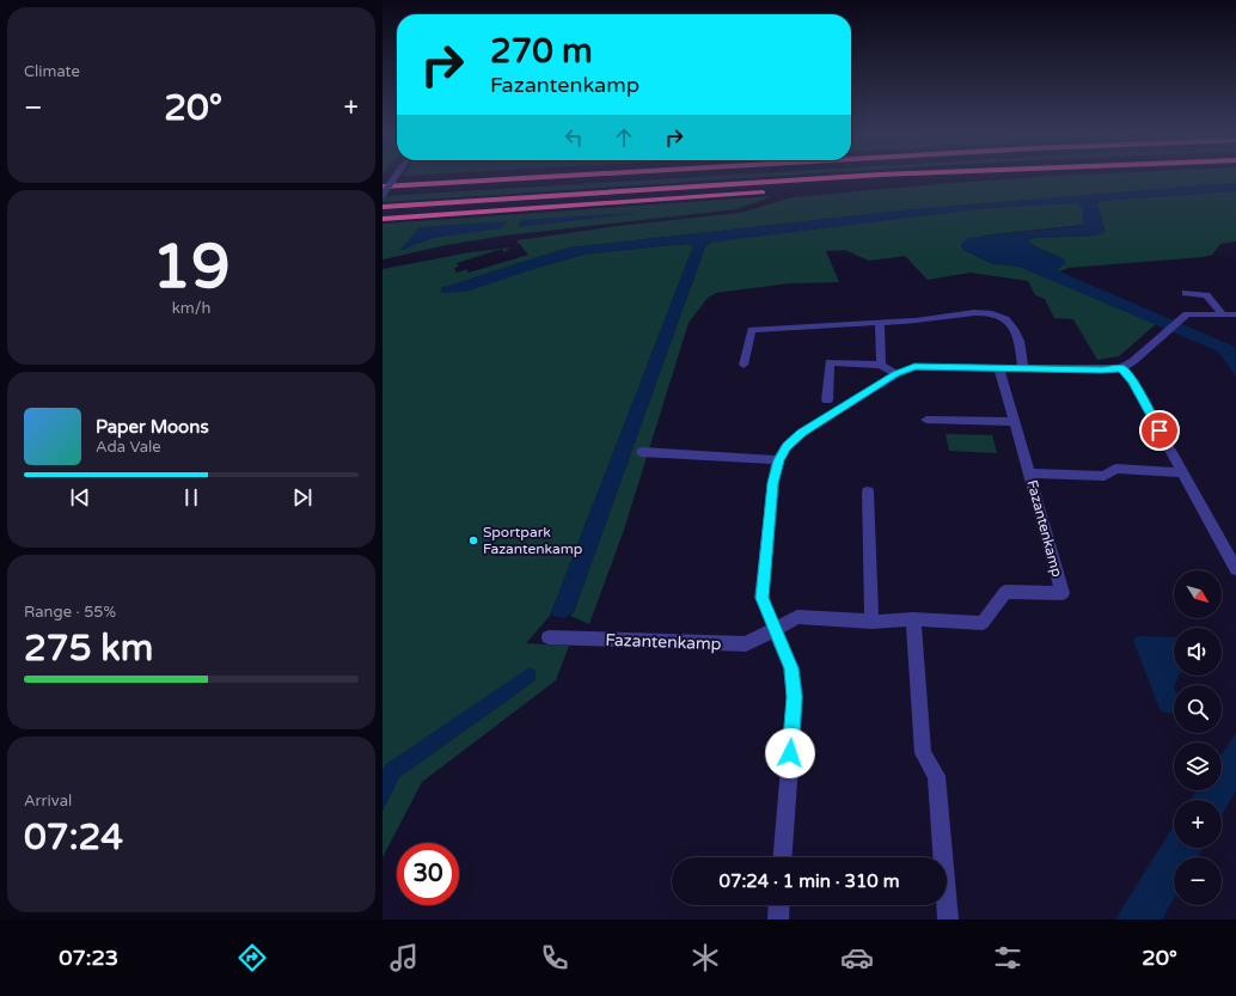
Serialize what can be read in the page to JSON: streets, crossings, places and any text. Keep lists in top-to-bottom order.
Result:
{
  "streets": {
    "street": ["Fazantenkamp"]
  },
  "places": ["Sportpark Fazantenkamp"],
  "north": "bottom right",
  "page": {
    "tile": [
      "Climate",
      ["19", "km/h"],
      ["Range · 55%", "275 km"],
      ["Arrival", "07:24"]
    ],
    "turn": ["270 m", "Fazantenkamp"],
    "heat": ["−", "20°", "+"],
    "song": ["Paper Moons", "Ada Vale"],
    "map_buttons": ["+", "−"],
    "limit": "30",
    "trip": "07:24 · 1 min · 310 m",
    "tabs": ["07:23", "20°"]
  }
}
